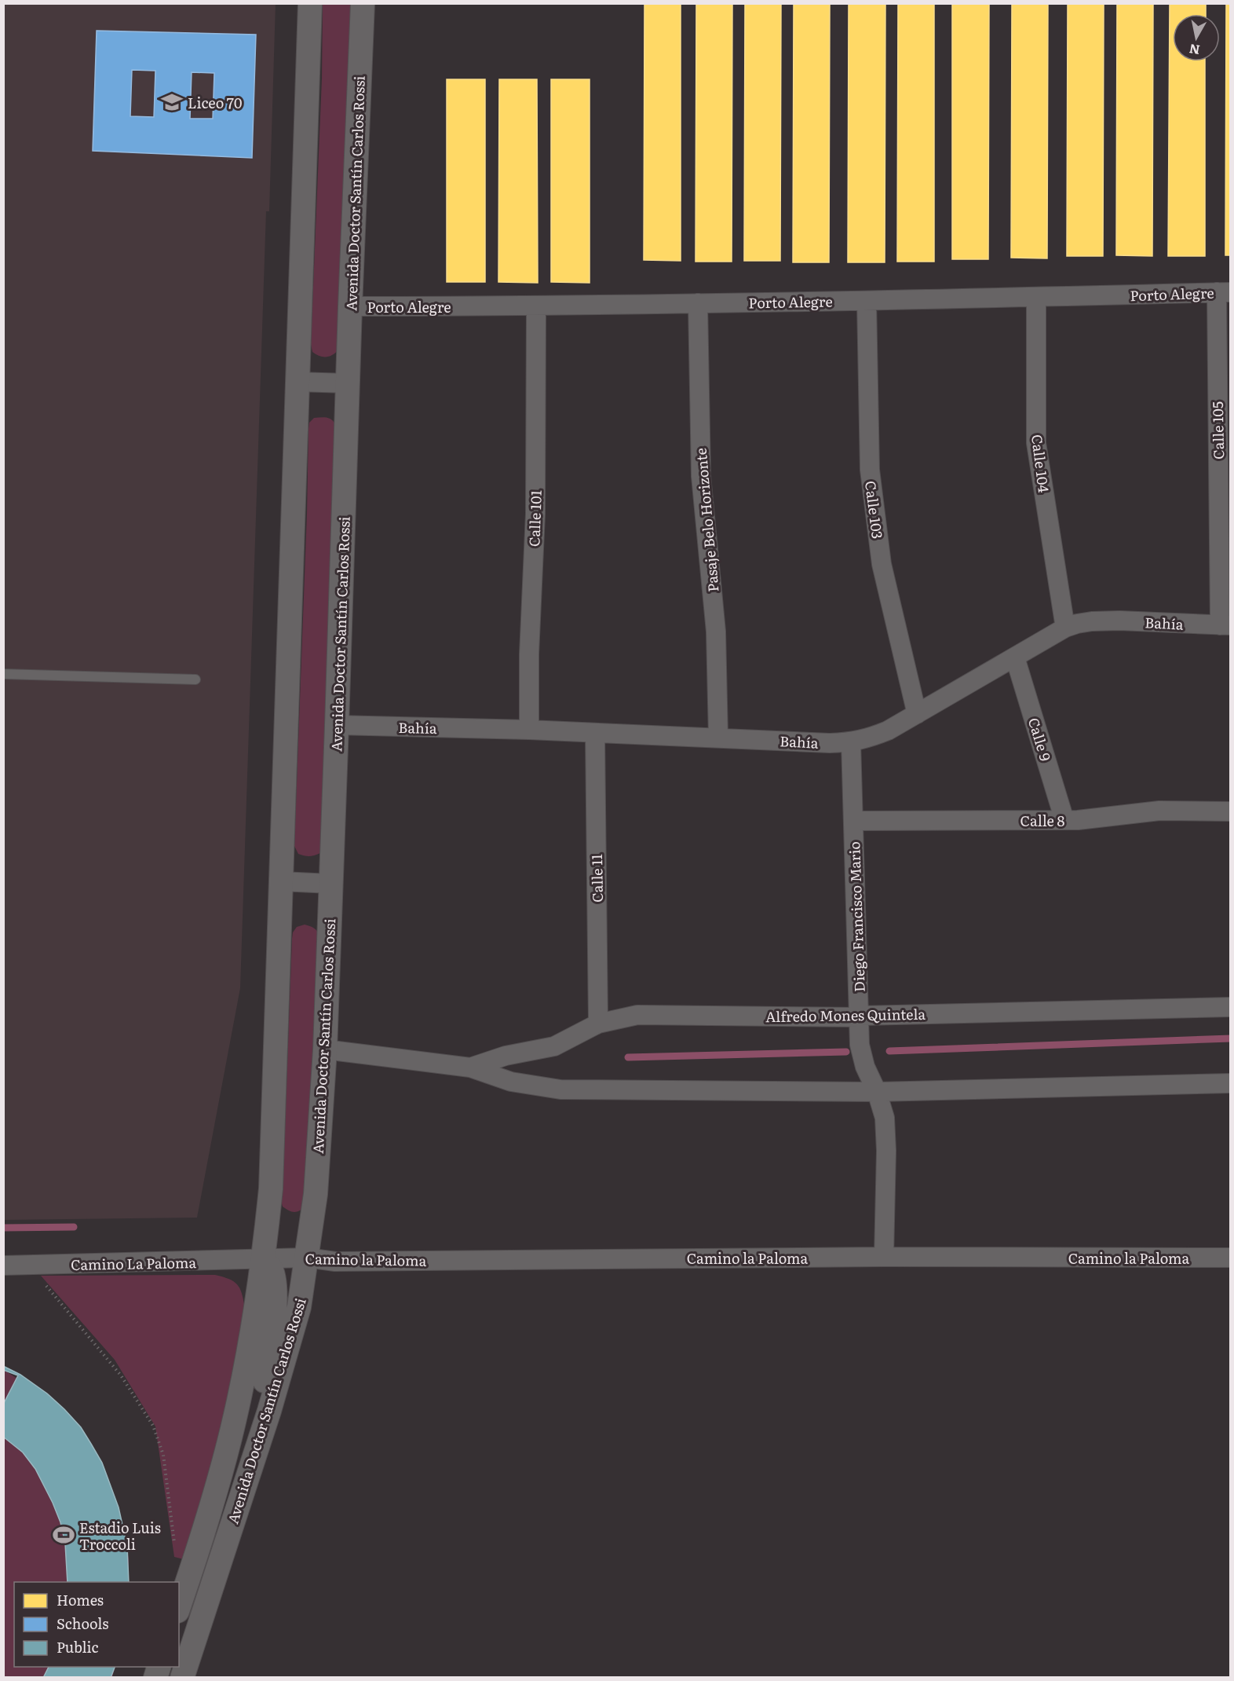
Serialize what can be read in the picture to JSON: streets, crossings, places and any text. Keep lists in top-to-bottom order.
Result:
{
  "streets": {
    "street": [
      "Avenida Doctor Santín Carlos Rossi",
      "Porto Alegre",
      "Calle 105",
      "Calle 104",
      "Calle 103",
      "Calle 101",
      "Pasaje Belo Horizonte",
      "Bahía",
      "Calle 9",
      "Calle 8",
      "Calle 11",
      "Diego Francisco Mario",
      "Alfredo Mones Quintela",
      "Camino la Paloma",
      "Camino La Paloma"
    ]
  },
  "crossings": [
    ["Avenida Doctor Santín Carlos Rossi", "Porto Alegre"],
    ["Avenida Doctor Santín Carlos Rossi", "Bahía"],
    ["Avenida Doctor Santín Carlos Rossi", "Alfredo Mones Quintela"],
    ["Avenida Doctor Santín Carlos Rossi", "Camino la Paloma"],
    ["Avenida Doctor Santín Carlos Rossi", "Camino La Paloma"],
    ["Porto Alegre", "Calle 105"],
    ["Porto Alegre", "Calle 104"],
    ["Porto Alegre", "Calle 103"],
    ["Porto Alegre", "Calle 101"],
    ["Porto Alegre", "Pasaje Belo Horizonte"],
    ["Calle 105", "Bahía"],
    ["Calle 104", "Bahía"],
    ["Calle 103", "Bahía"],
    ["Calle 101", "Bahía"],
    ["Pasaje Belo Horizonte", "Bahía"],
    ["Bahía", "Calle 9"],
    ["Bahía", "Calle 11"],
    ["Bahía", "Diego Francisco Mario"],
    ["Calle 9", "Calle 8"],
    ["Calle 8", "Diego Francisco Mario"],
    ["Calle 11", "Alfredo Mones Quintela"],
    ["Diego Francisco Mario", "Alfredo Mones Quintela"],
    ["Diego Francisco Mario", "Camino la Paloma"],
    ["Camino la Paloma", "Camino La Paloma"]
  ],
  "places": {
    "school or university": ["Liceo 70"],
    "sports": ["Estadio Luis Troccoli"]
  },
  "legend": ["Homes", "Schools", "Public"],
  "north": "bottom"
}
